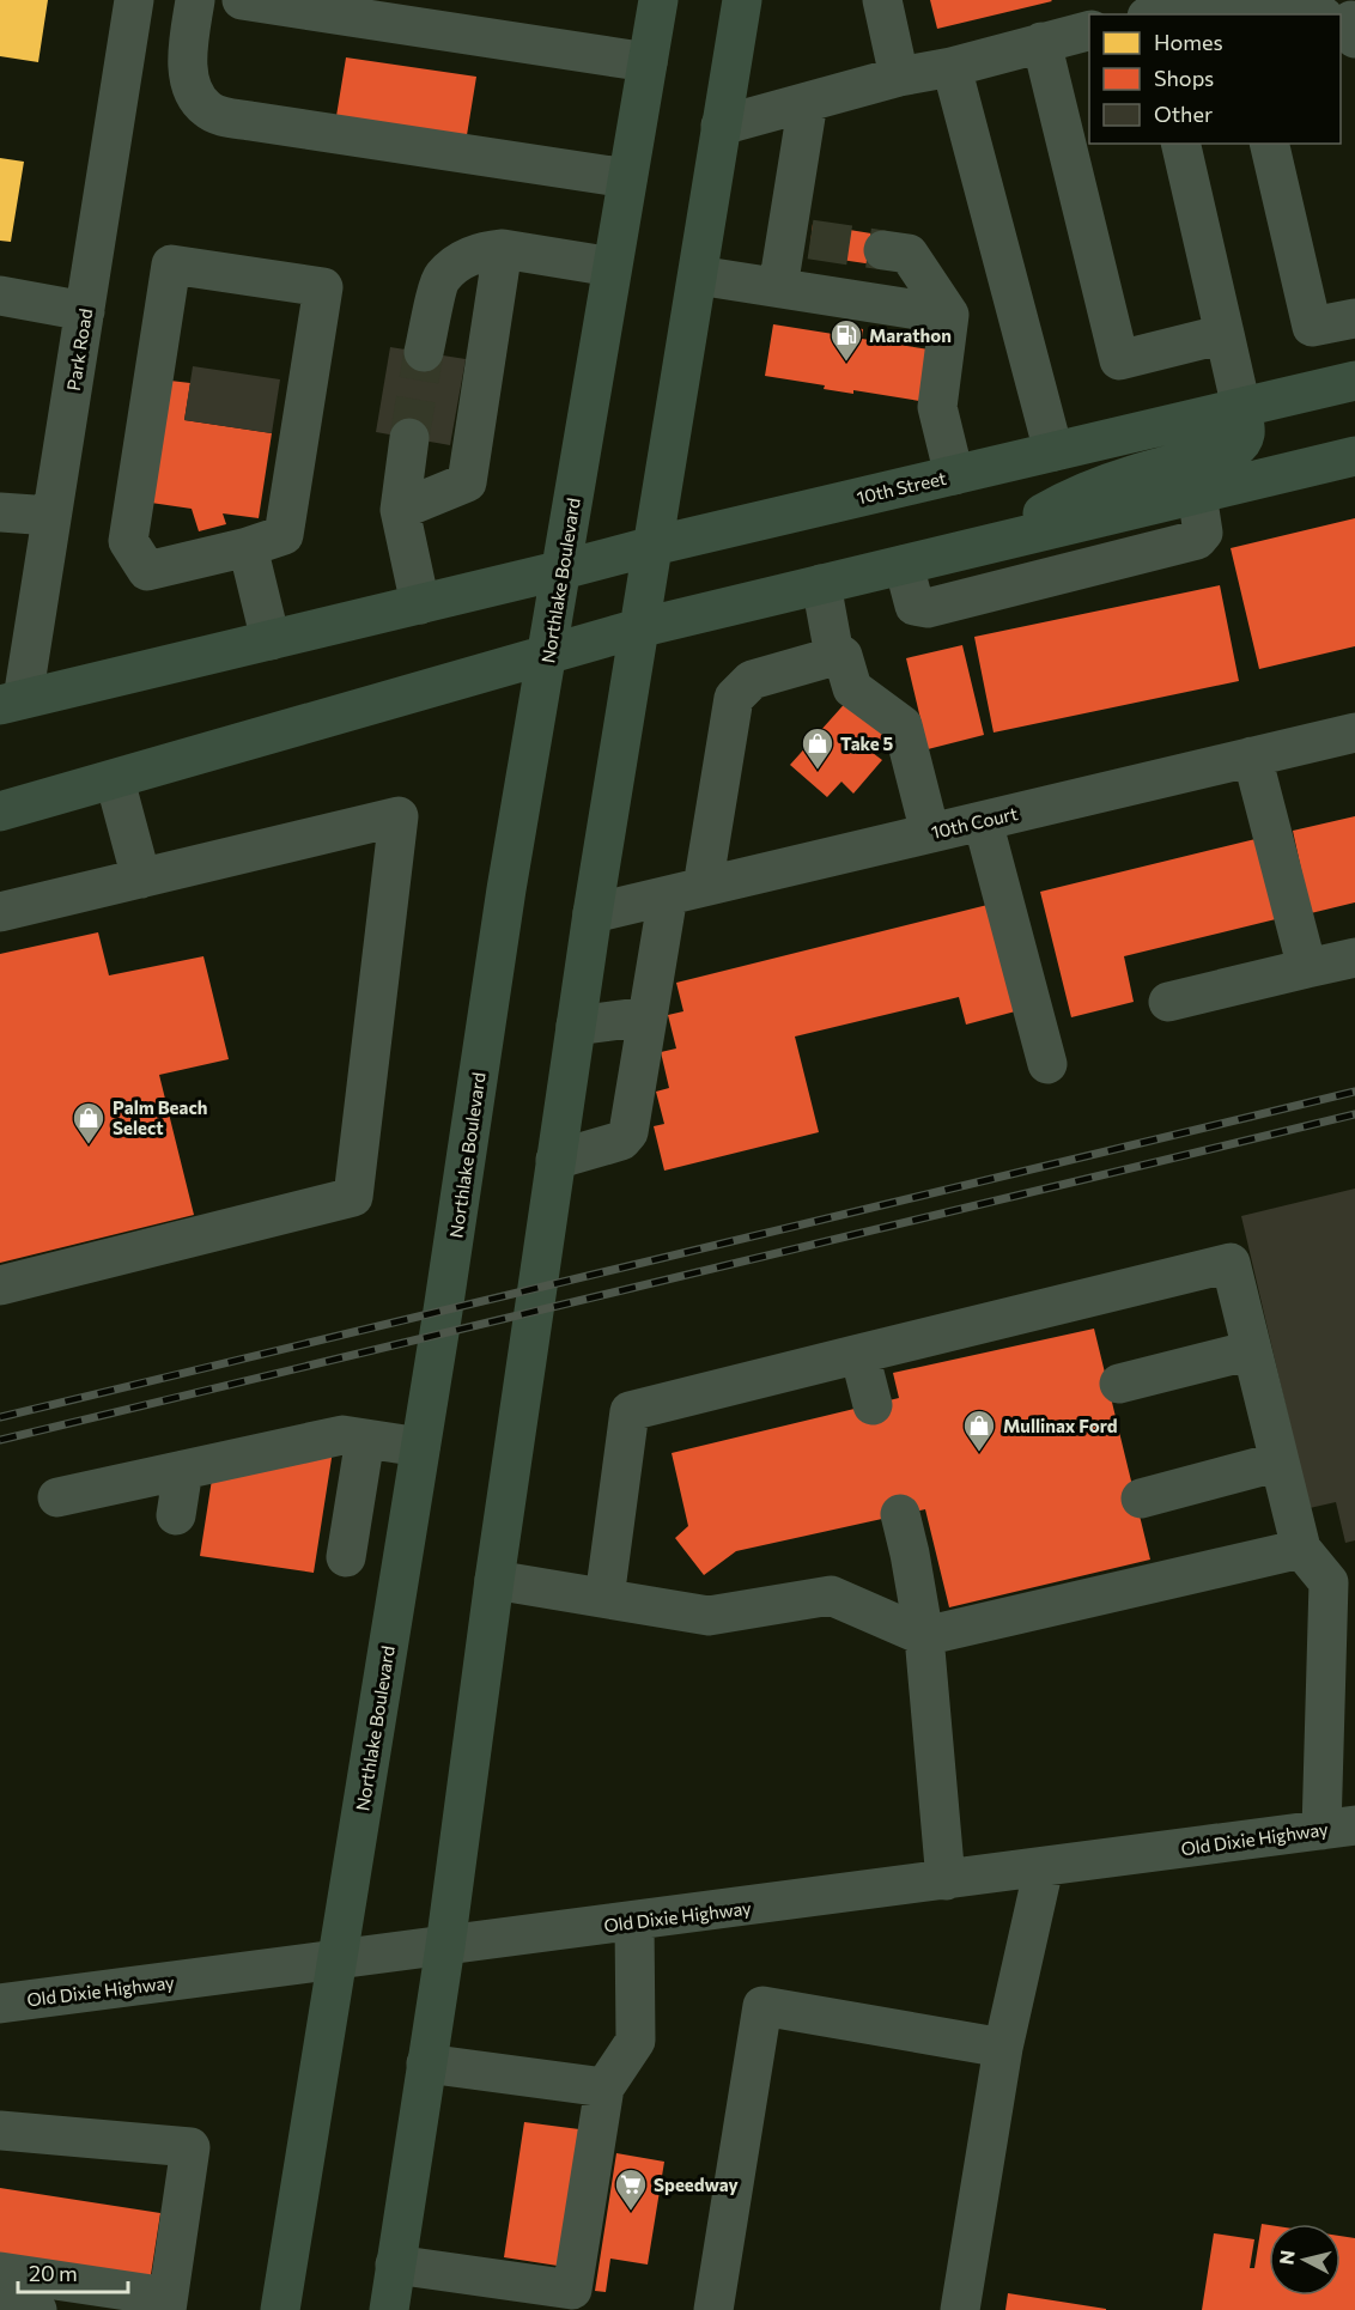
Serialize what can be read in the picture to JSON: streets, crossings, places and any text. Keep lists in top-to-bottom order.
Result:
{
  "streets": {
    "main road": ["10th Street", "Northlake Boulevard"],
    "street": ["Park Road", "10th Court", "Old Dixie Highway"]
  },
  "crossings": [
    ["Park Road", "10th Street"],
    ["10th Street", "Northlake Boulevard"],
    ["Northlake Boulevard", "Old Dixie Highway"]
  ],
  "places": {
    "fuel station": ["Marathon"],
    "shop": ["Take 5", "Palm Beach Select", "Mullinax Ford"],
    "supermarket": ["Speedway"]
  },
  "legend": ["Homes", "Shops", "Other"],
  "scale_bar": "20 m",
  "north": "left"
}
